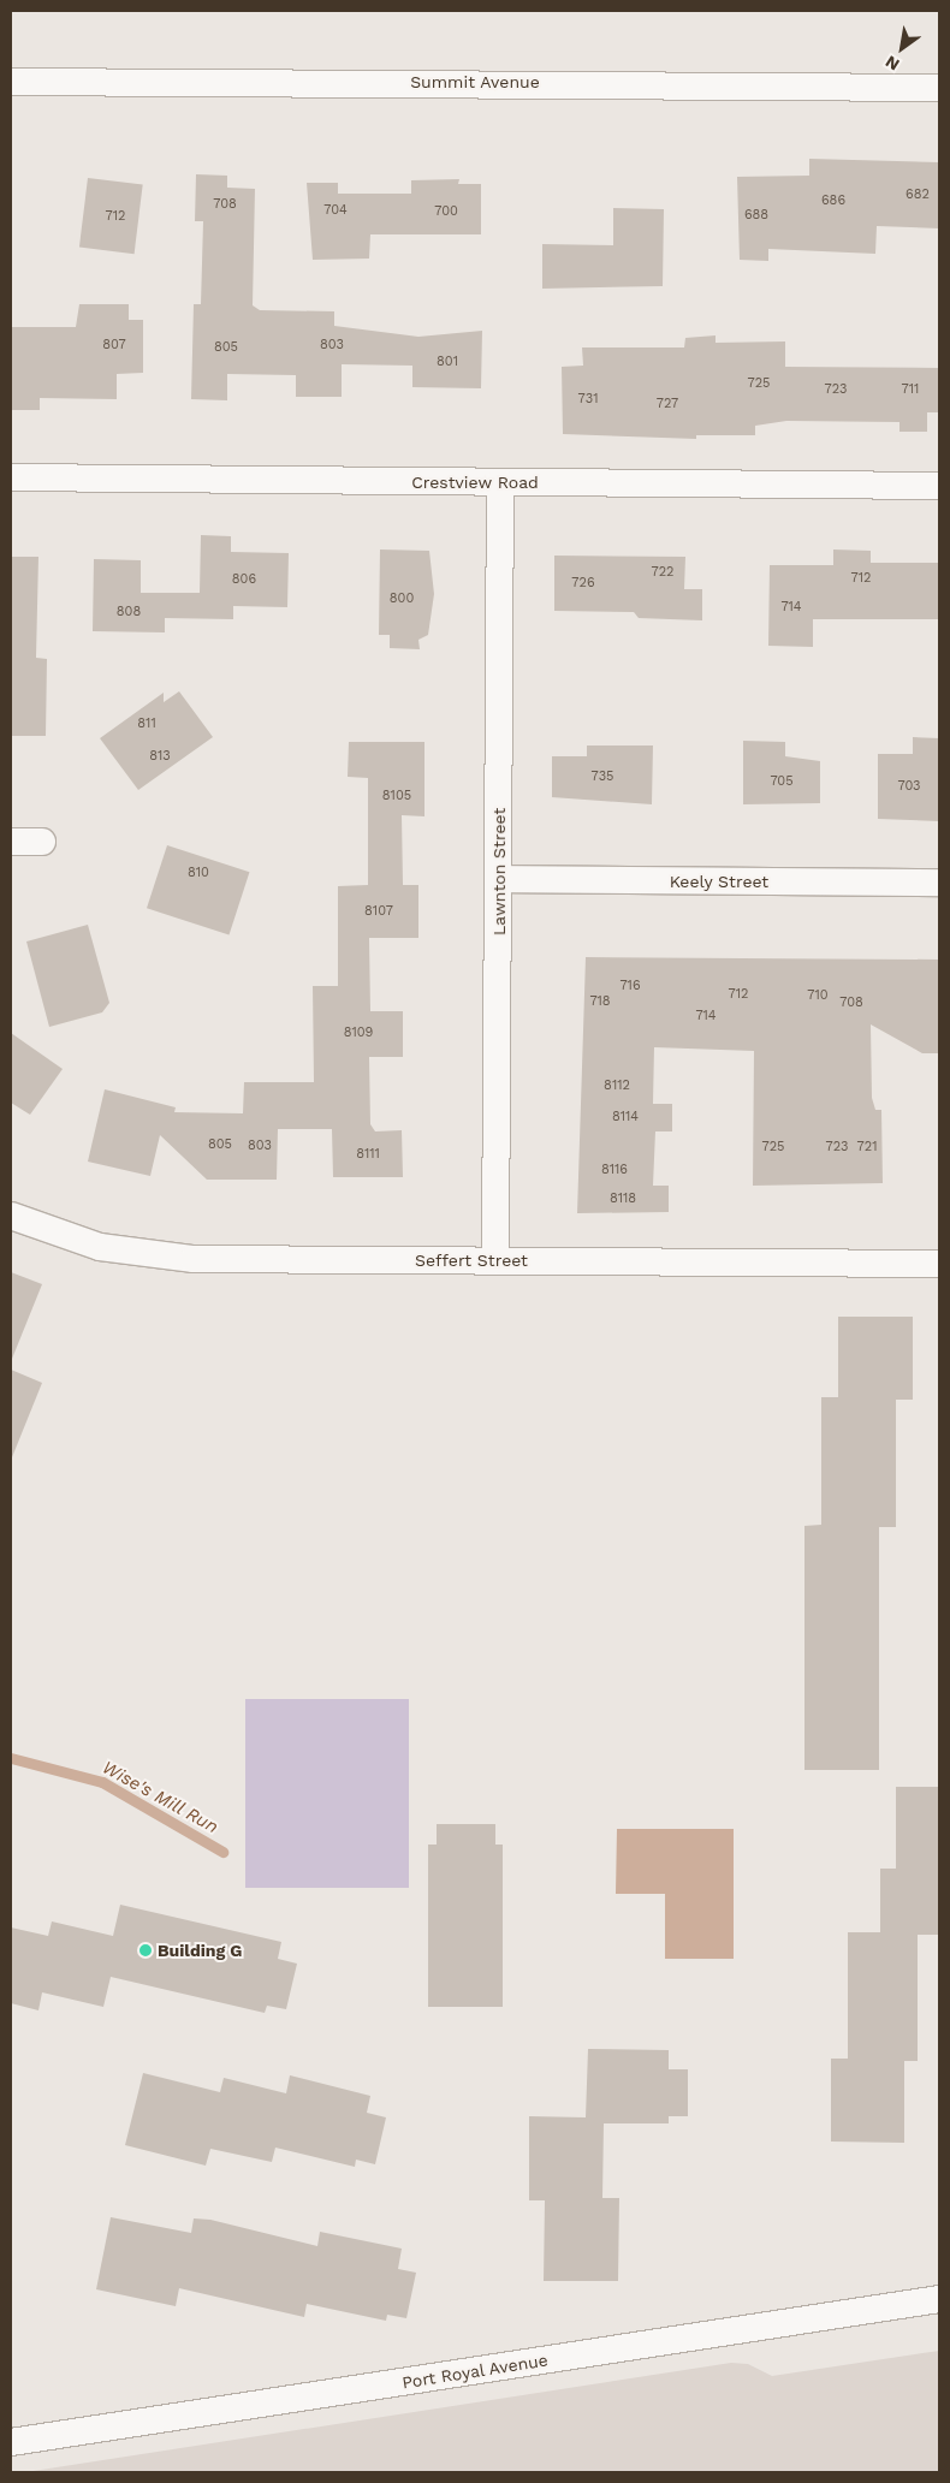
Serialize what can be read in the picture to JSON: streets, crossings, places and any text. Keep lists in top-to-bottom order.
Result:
{
  "streets": {
    "street": [
      "Summit Avenue",
      "Crestview Road",
      "Lawnton Street",
      "Keely Street",
      "Seffert Street",
      "Port Royal Avenue"
    ]
  },
  "crossings": [
    ["Crestview Road", "Lawnton Street"],
    ["Lawnton Street", "Keely Street"],
    ["Lawnton Street", "Seffert Street"]
  ],
  "water": ["Wise's Mill Run"],
  "places": ["Building G"],
  "house_numbers": [
    "682",
    "686",
    "708",
    "704",
    "700",
    "688",
    "712",
    "807",
    "803",
    "805",
    "801",
    "725",
    "723",
    "711",
    "731",
    "727",
    "722",
    "712",
    "806",
    "726",
    "800",
    "714",
    "808",
    "811",
    "813",
    "735",
    "705",
    "703",
    "8105",
    "810",
    "8107",
    "716",
    "712",
    "710",
    "718",
    "708",
    "714",
    "8109",
    "8112",
    "8114",
    "805",
    "803",
    "725",
    "723",
    "721",
    "8111",
    "8116",
    "8118"
  ],
  "north": "bottom left"
}
